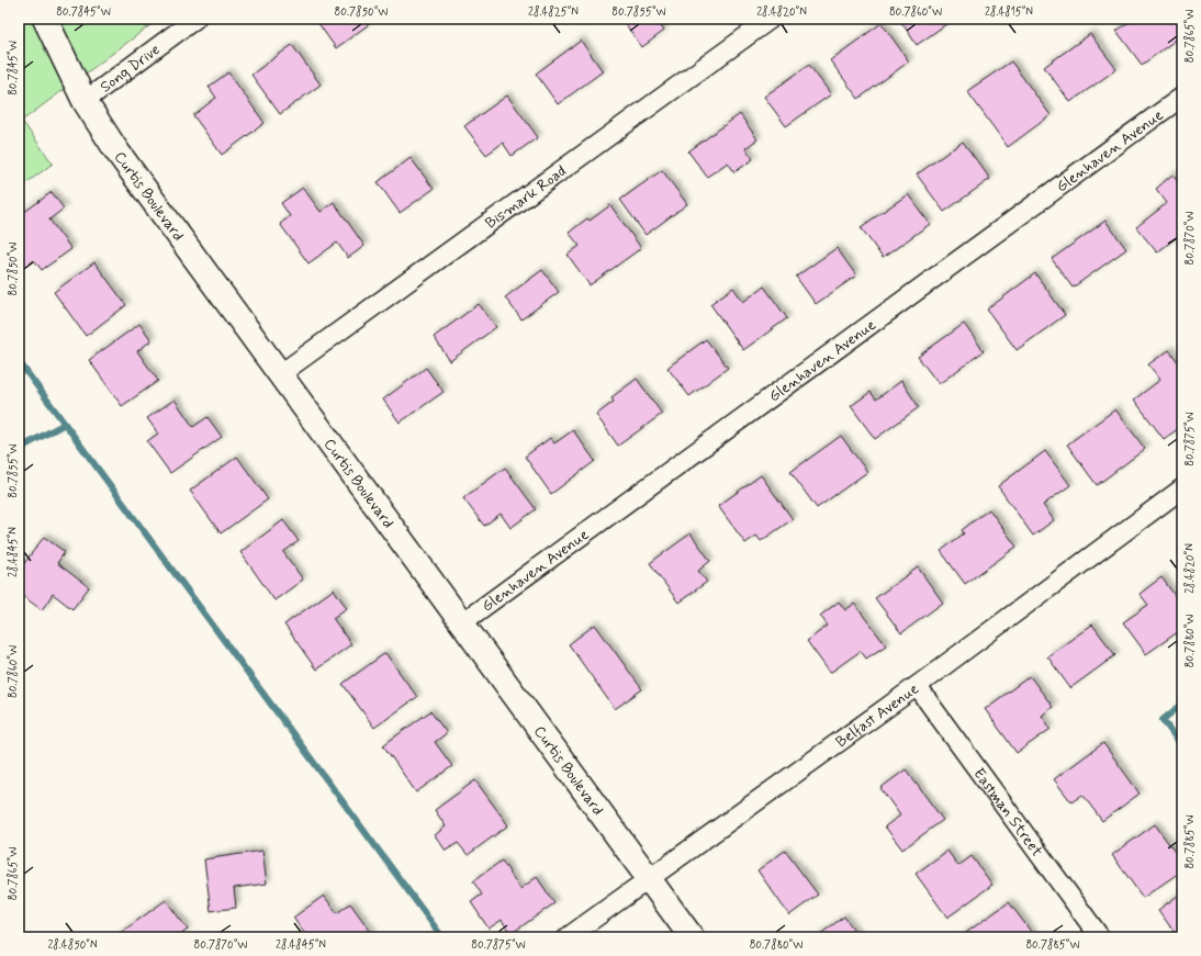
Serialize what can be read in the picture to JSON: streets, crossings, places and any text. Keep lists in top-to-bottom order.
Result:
{
  "streets": {
    "street": [
      "Song Drive",
      "Glenhaven Avenue",
      "Curtis Boulevard",
      "Bismark Road",
      "Belfast Avenue",
      "Eastman Street"
    ]
  },
  "crossings": [
    ["Song Drive", "Curtis Boulevard"],
    ["Glenhaven Avenue", "Curtis Boulevard"],
    ["Curtis Boulevard", "Bismark Road"],
    ["Curtis Boulevard", "Belfast Avenue"],
    ["Belfast Avenue", "Eastman Street"]
  ],
  "coordinates": [
    "80.7845°W",
    "80.7850°W",
    "28.4825°N",
    "80.7855°W",
    "28.4820°N",
    "80.7860°W",
    "28.4815°N",
    "80.7865°W",
    "80.7870°W",
    "80.7875°W",
    "28.4845°N",
    "80.7880°W",
    "80.7885°W",
    "28.4850°N"
  ]
}
